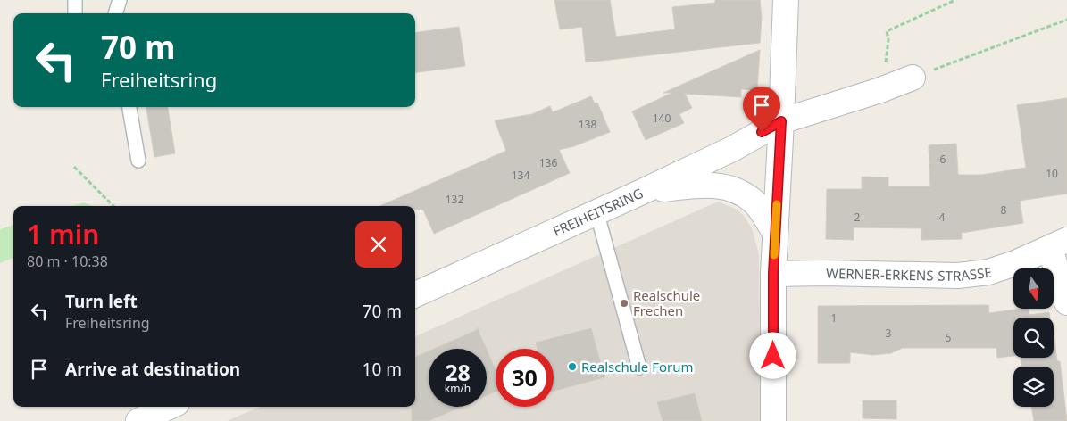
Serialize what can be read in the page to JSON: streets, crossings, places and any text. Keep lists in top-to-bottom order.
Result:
{
  "streets": {
    "street": ["FREIHEITSRING", "WERNER-ERKENS-STRASSE"]
  },
  "places": ["Realschule Frechen", "Realschule Forum"],
  "house_numbers": [
    "140",
    "138",
    "6",
    "136",
    "10",
    "134",
    "132",
    "8",
    "2",
    "4",
    "1",
    "3",
    "5"
  ],
  "north": "bottom",
  "page": {
    "turn": ["70 m", "Freiheitsring"],
    "heading": ["1 min", "80 m · 10:38"],
    "list": [
      {
        "name": "Turn left",
        "note": "Freiheitsring",
        "value": "70 m"
      },
      {
        "name": "Arrive at destination",
        "value": "10 m"
      }
    ],
    "speed": "28 km/h",
    "limit": "30"
  }
}
